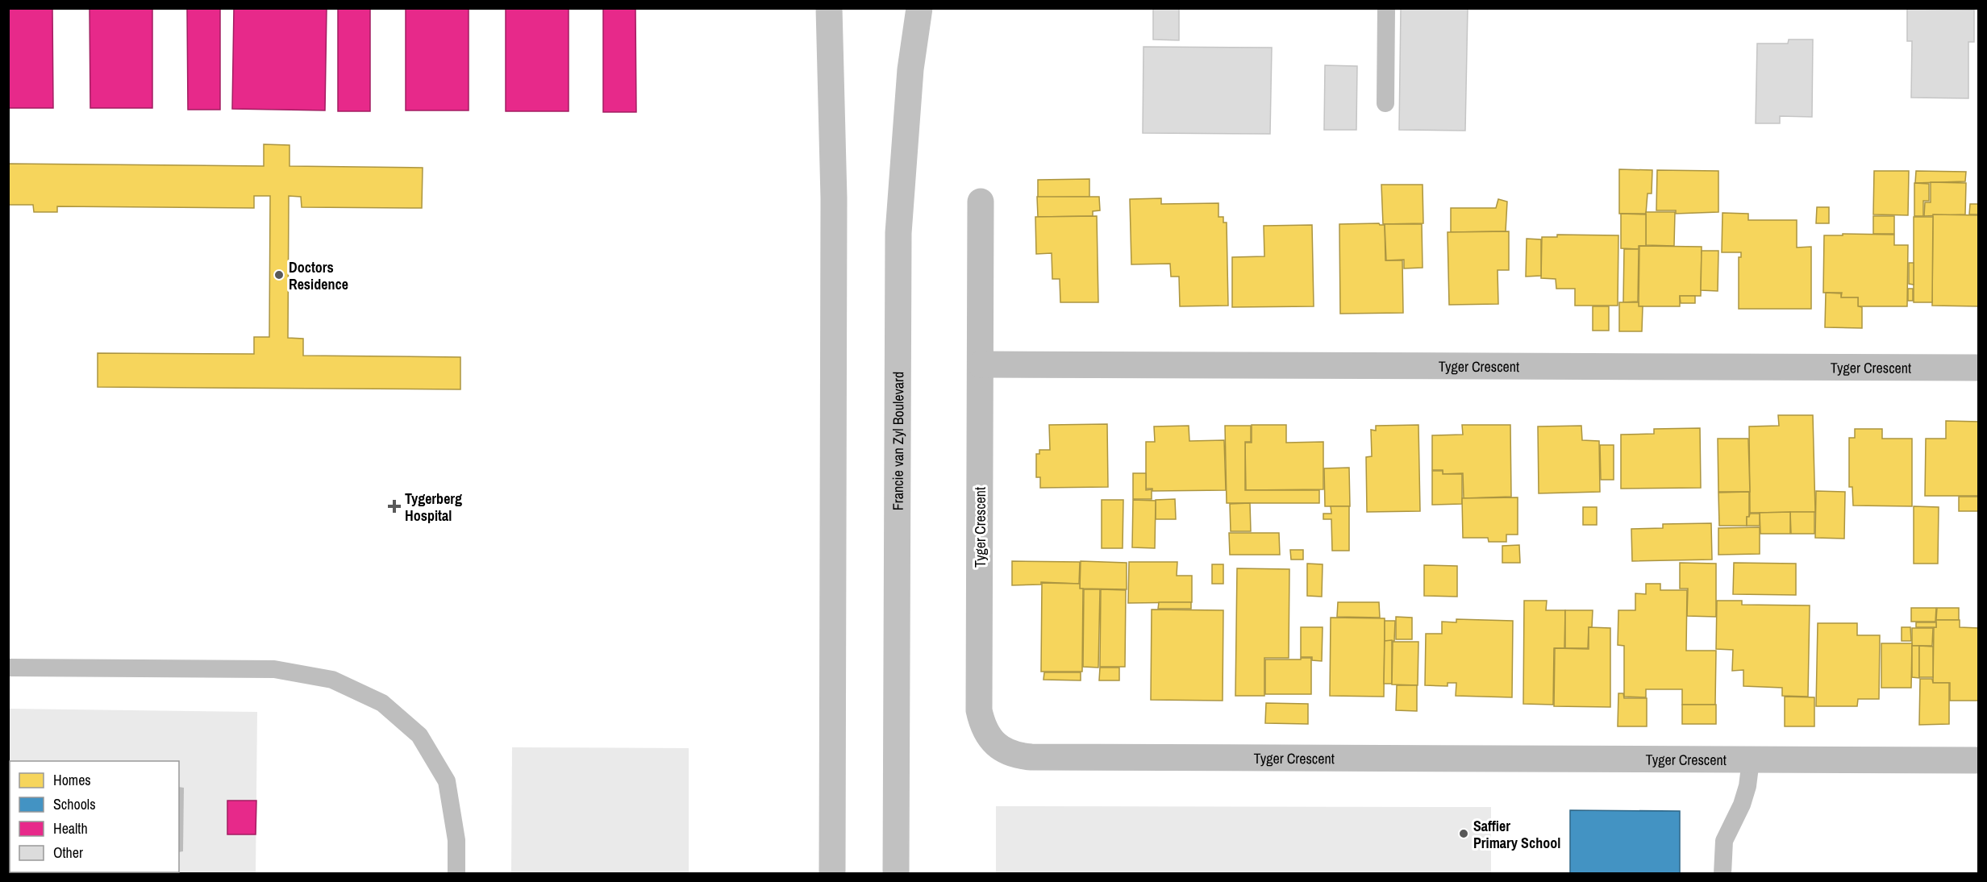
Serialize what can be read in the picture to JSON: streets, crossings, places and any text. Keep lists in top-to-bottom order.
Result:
{
  "streets": {
    "main road": ["Francie van Zyl Boulevard"],
    "street": ["Tyger Crescent"]
  },
  "places": {
    "other": ["Doctors Residence", "Saffier Primary School"],
    "health": ["Tygerberg Hospital"]
  },
  "legend": [
    "Homes",
    "Schools",
    "Health",
    "Other"
  ]
}
